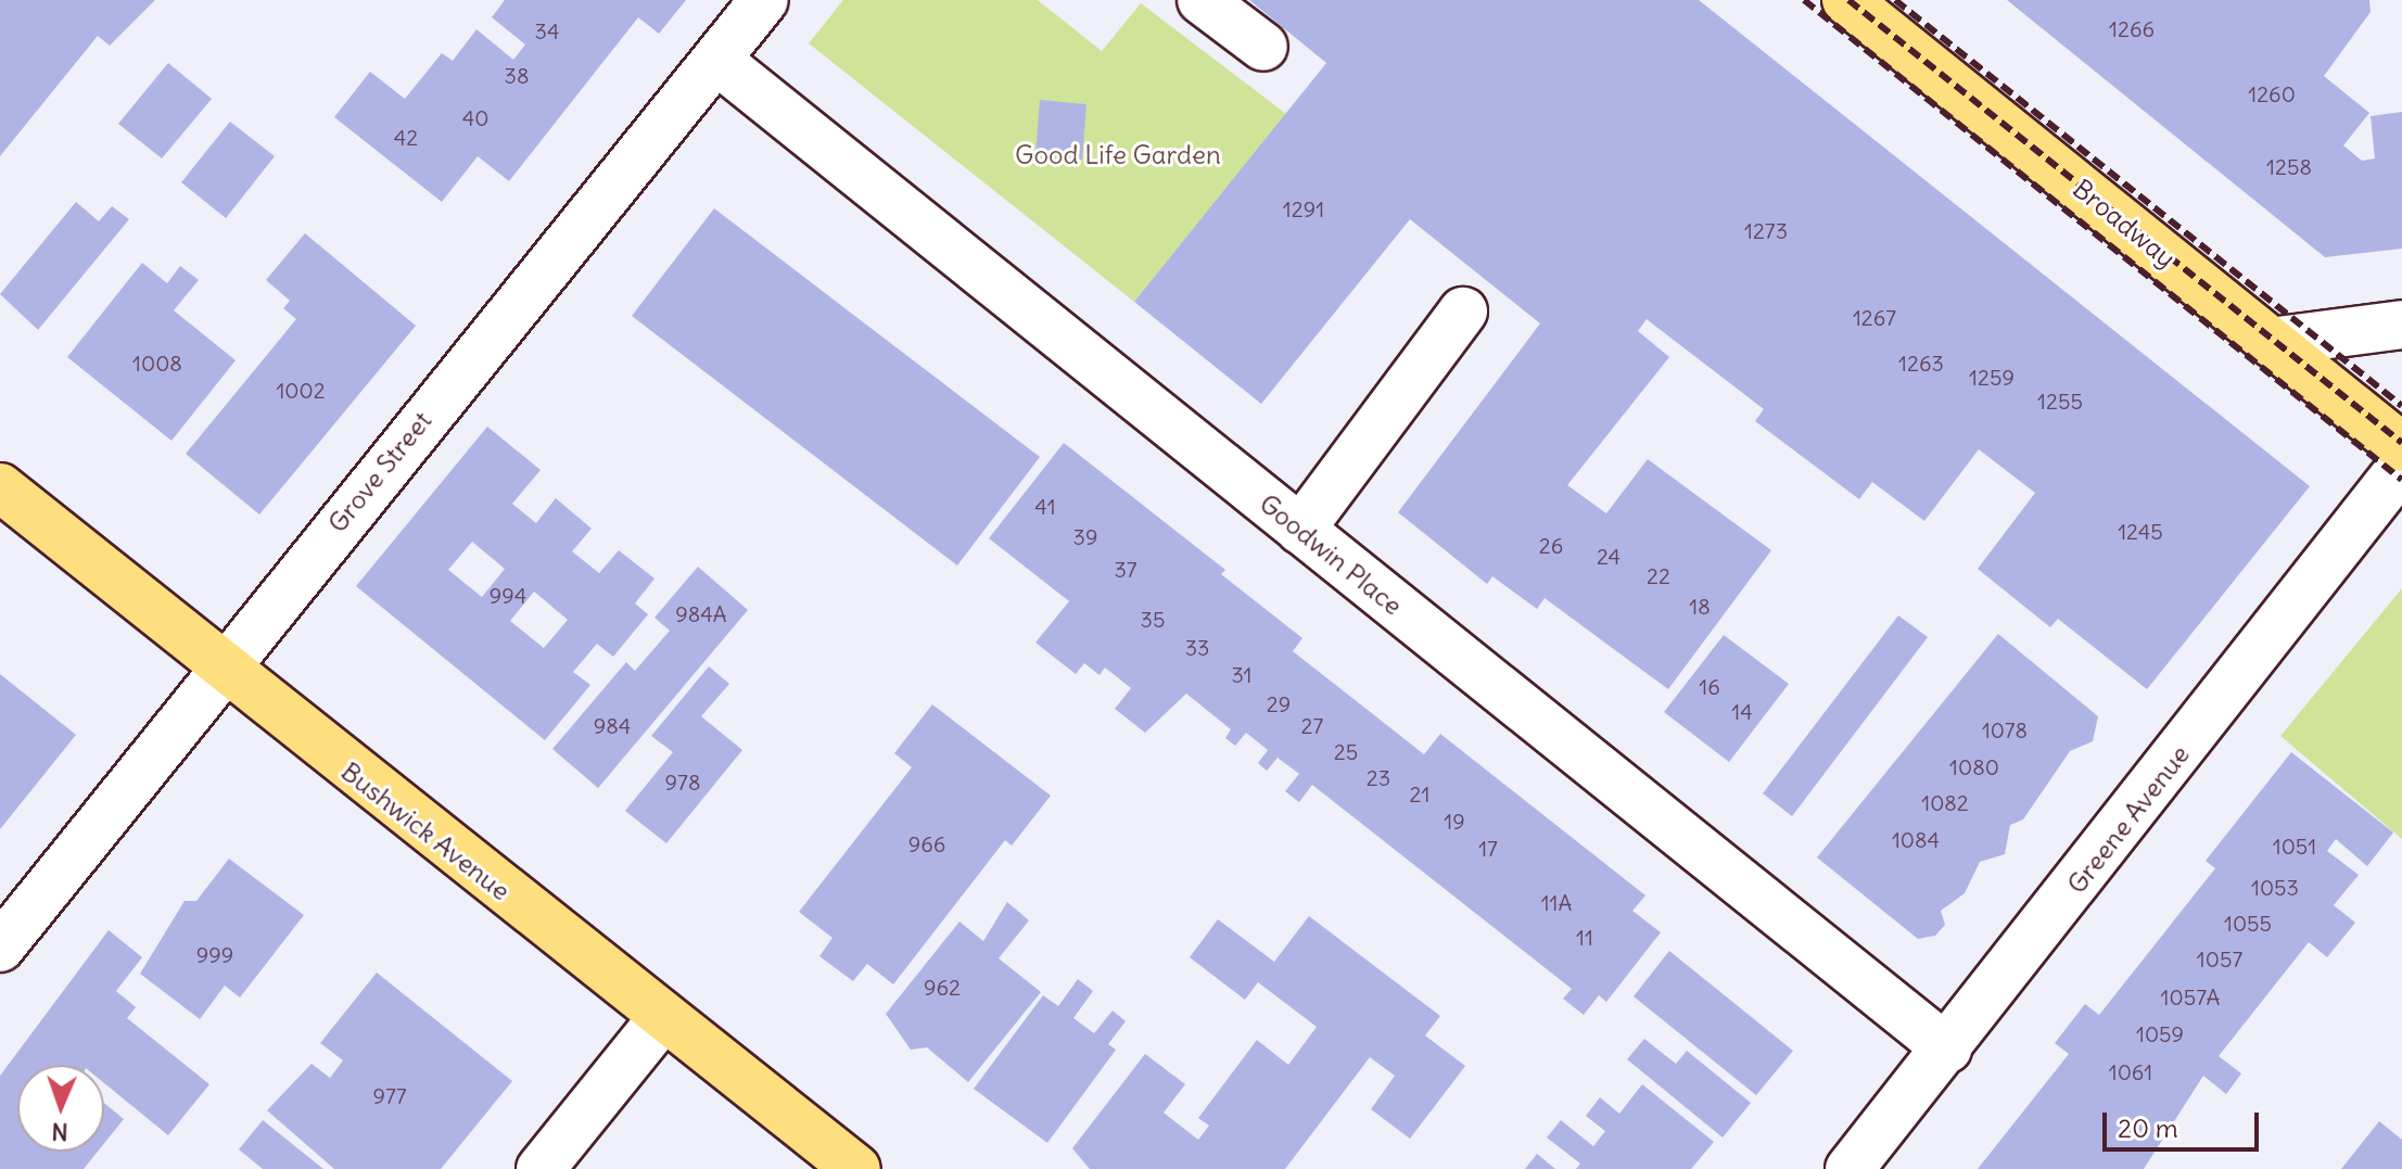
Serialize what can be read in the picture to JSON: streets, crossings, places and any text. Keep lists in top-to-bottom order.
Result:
{
  "streets": {
    "main road": ["Broadway", "Bushwick Avenue"],
    "street": ["Grove Street", "Goodwin Place", "Greene Avenue"]
  },
  "crossings": [
    ["Grove Street", "Goodwin Place"],
    ["Grove Street", "Bushwick Avenue"],
    ["Goodwin Place", "Greene Avenue"]
  ],
  "parks": ["Good Life Garden"],
  "house_numbers": [
    "1266",
    "34",
    "38",
    "1260",
    "40",
    "42",
    "1258",
    "1291",
    "1273",
    "1267",
    "1008",
    "1263",
    "1259",
    "1002",
    "1255",
    "41",
    "1245",
    "39",
    "26",
    "24",
    "37",
    "22",
    "994",
    "18",
    "984A",
    "35",
    "33",
    "31",
    "16",
    "29",
    "14",
    "984",
    "27",
    "1078",
    "25",
    "1080",
    "23",
    "978",
    "21",
    "1082",
    "19",
    "1084",
    "966",
    "1051",
    "17",
    "1053",
    "11A",
    "1055",
    "11",
    "999",
    "1057",
    "962",
    "1057A",
    "1059",
    "1061",
    "977"
  ],
  "scale_bar": "20 m",
  "north": "bottom"
}
